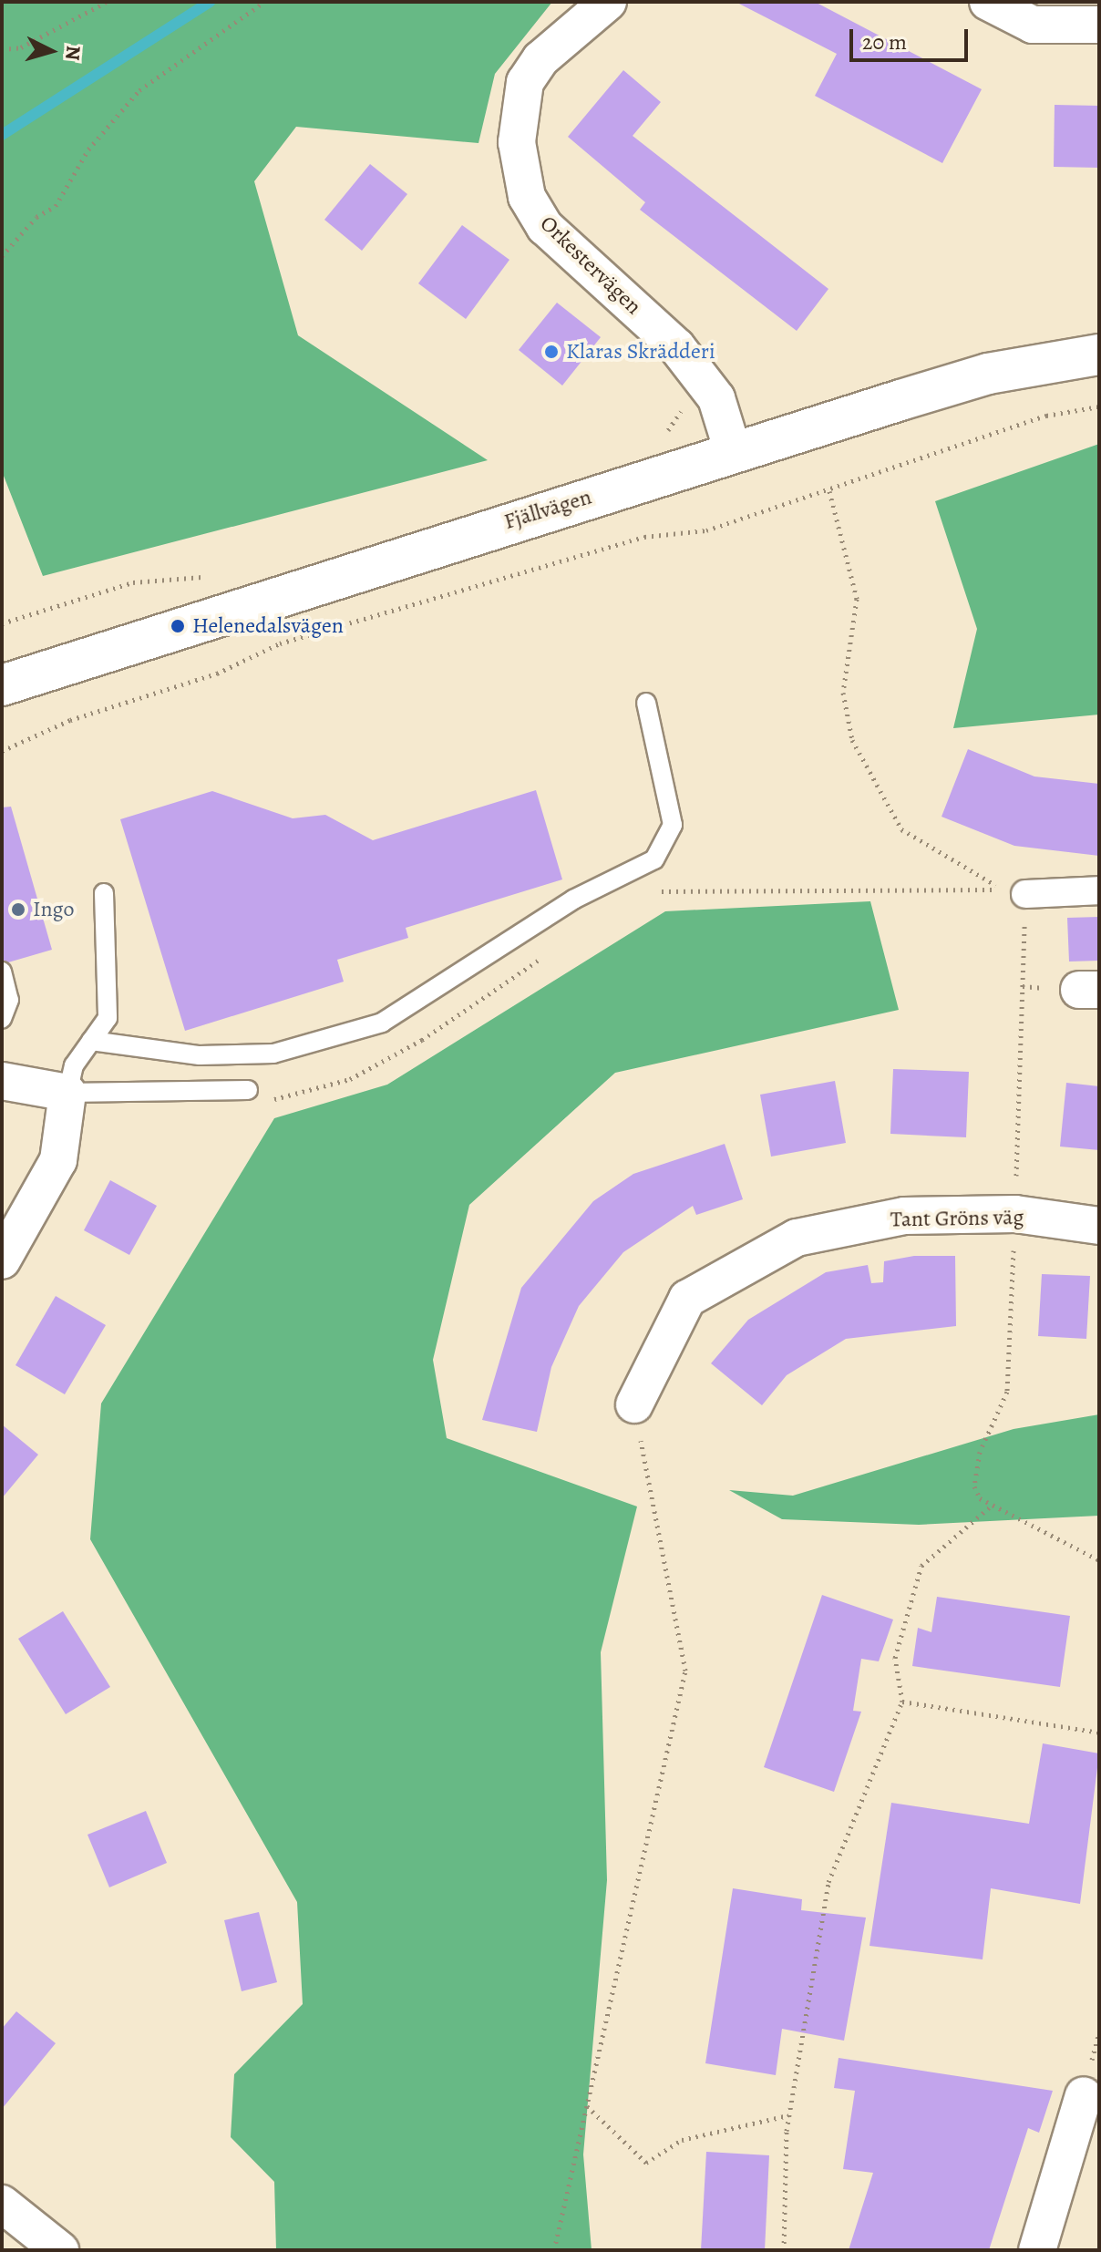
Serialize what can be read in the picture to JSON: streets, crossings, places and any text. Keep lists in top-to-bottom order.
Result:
{
  "streets": {
    "street": ["Orkestervägen", "Fjällvägen", "Tant Gröns väg"]
  },
  "crossings": [
    ["Orkestervägen", "Fjällvägen"]
  ],
  "places": ["Klaras Skrädderi", "Helenedalsvägen", "Ingo"],
  "scale_bar": "20 m",
  "north": "right"
}
